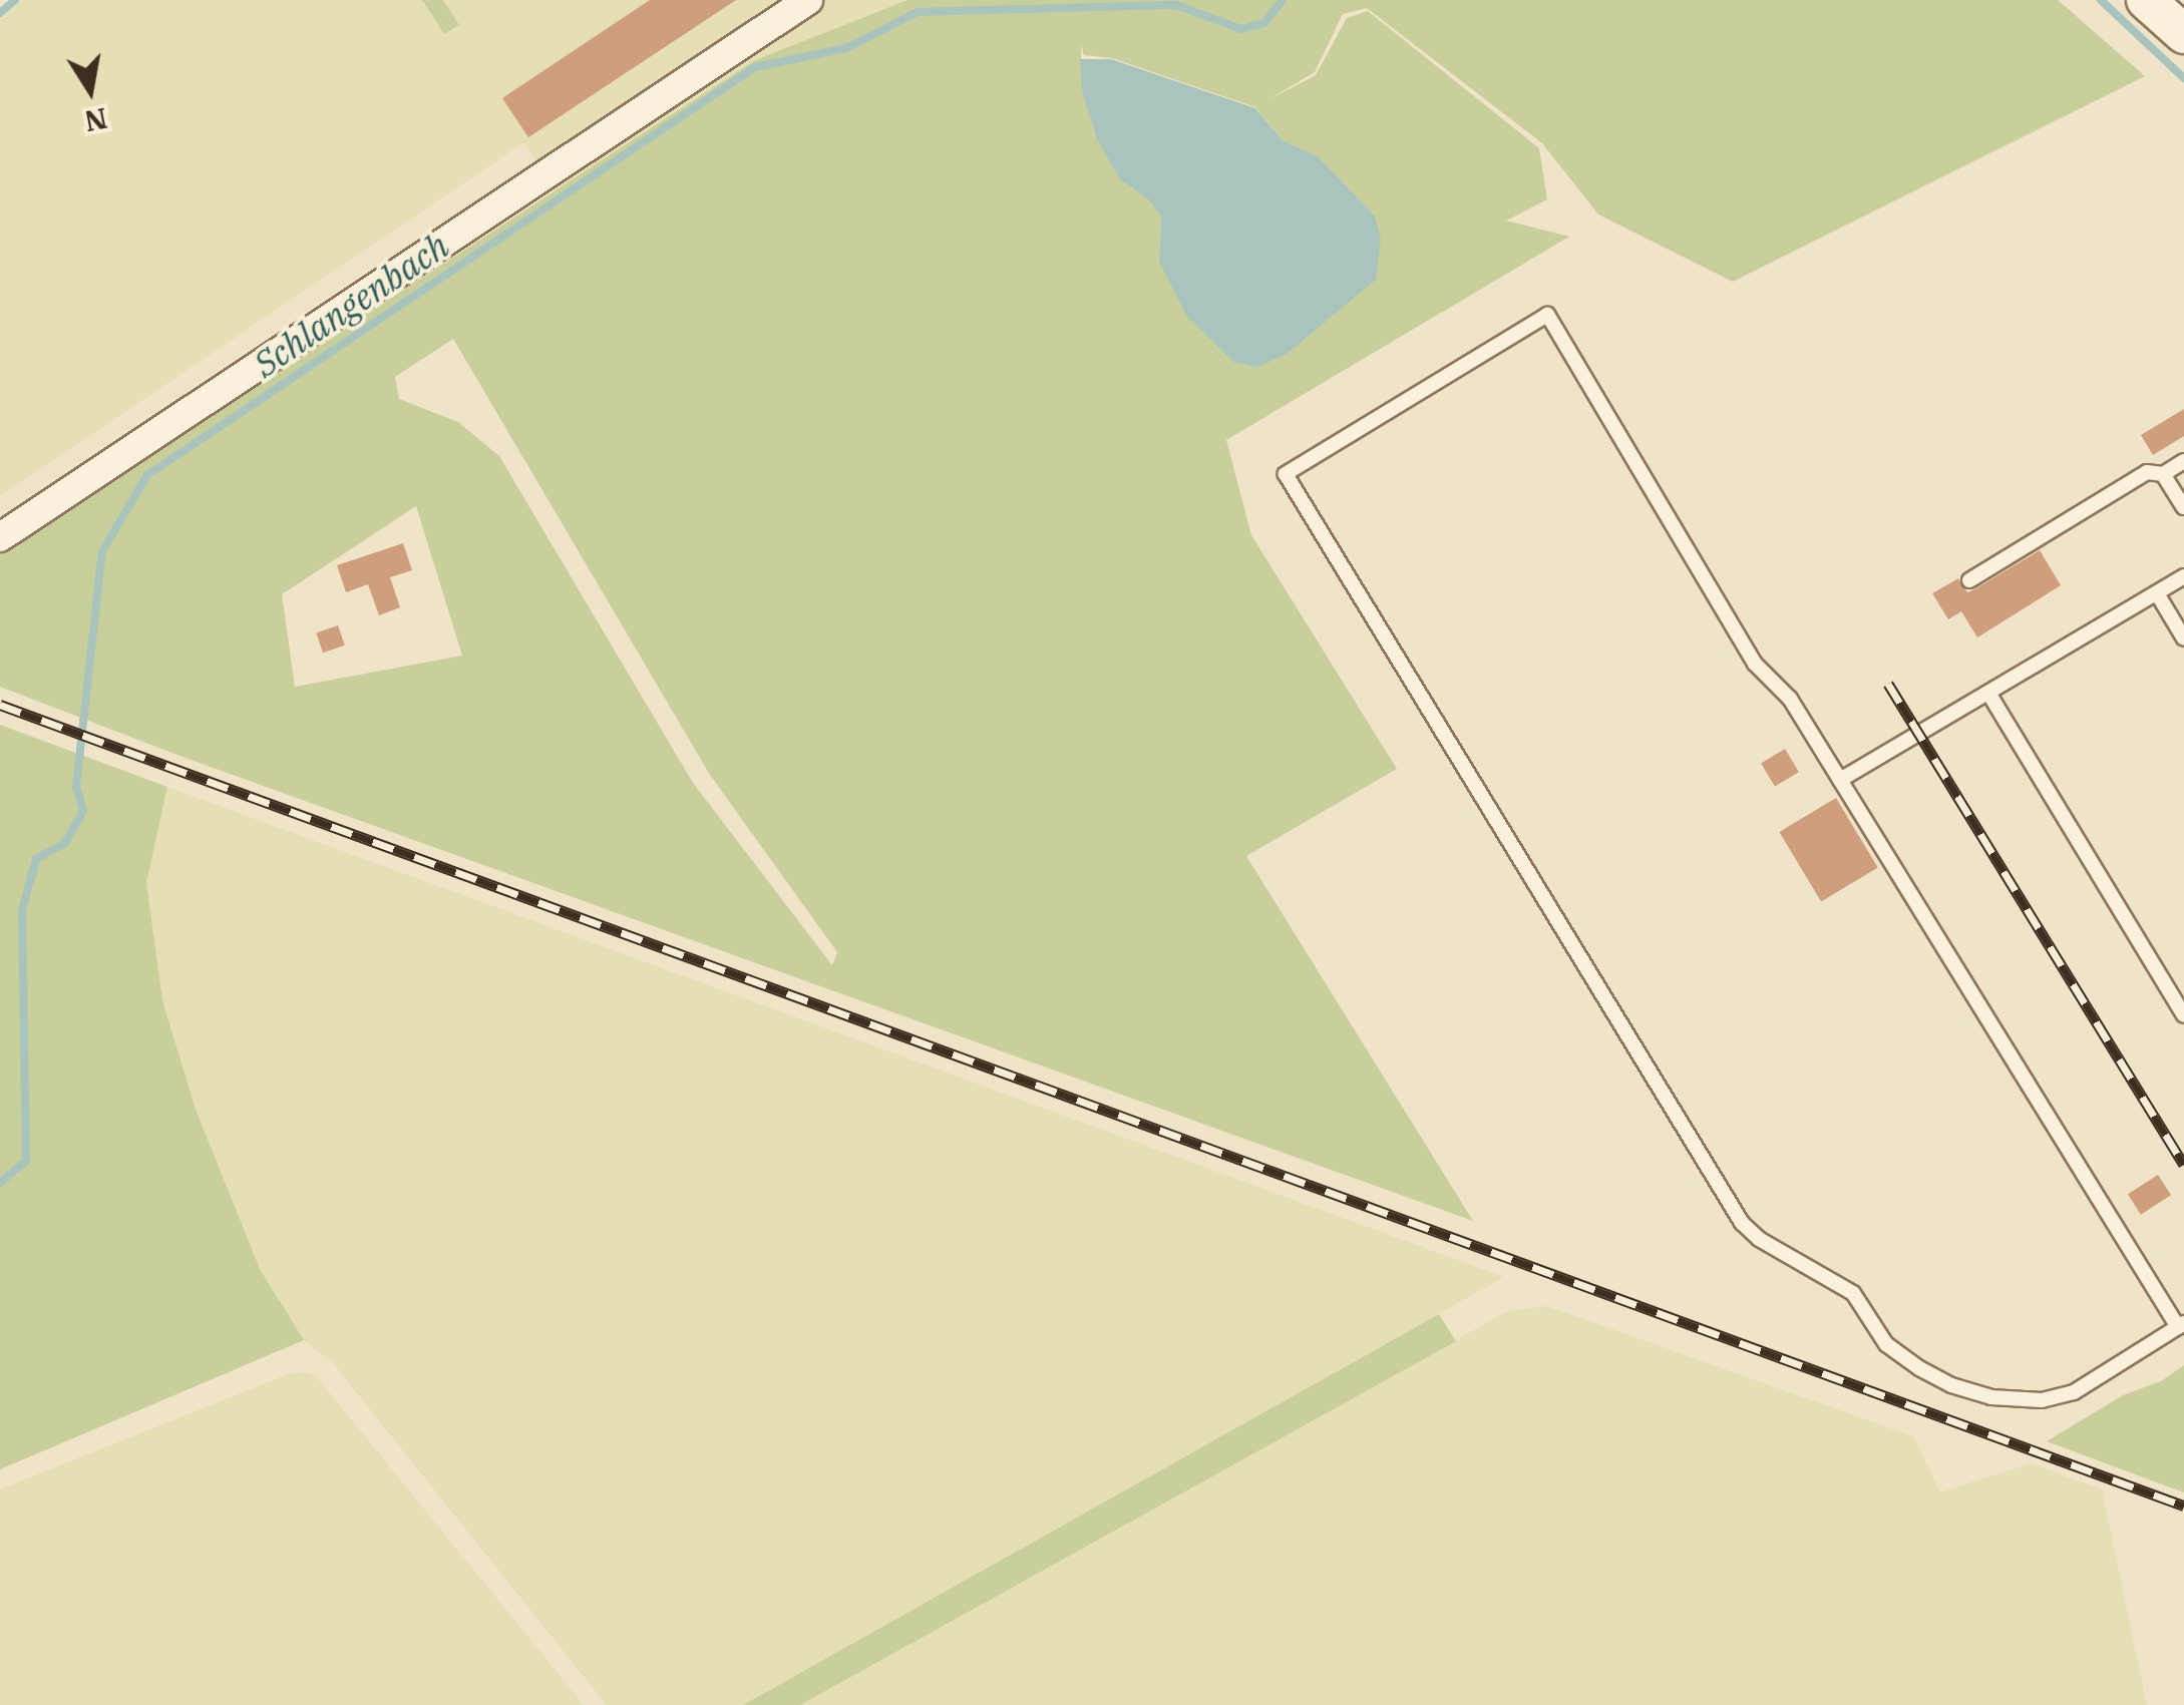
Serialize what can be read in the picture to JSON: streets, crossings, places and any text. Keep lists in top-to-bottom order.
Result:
{
  "water": ["Schlangenbach"],
  "north": "bottom"
}
